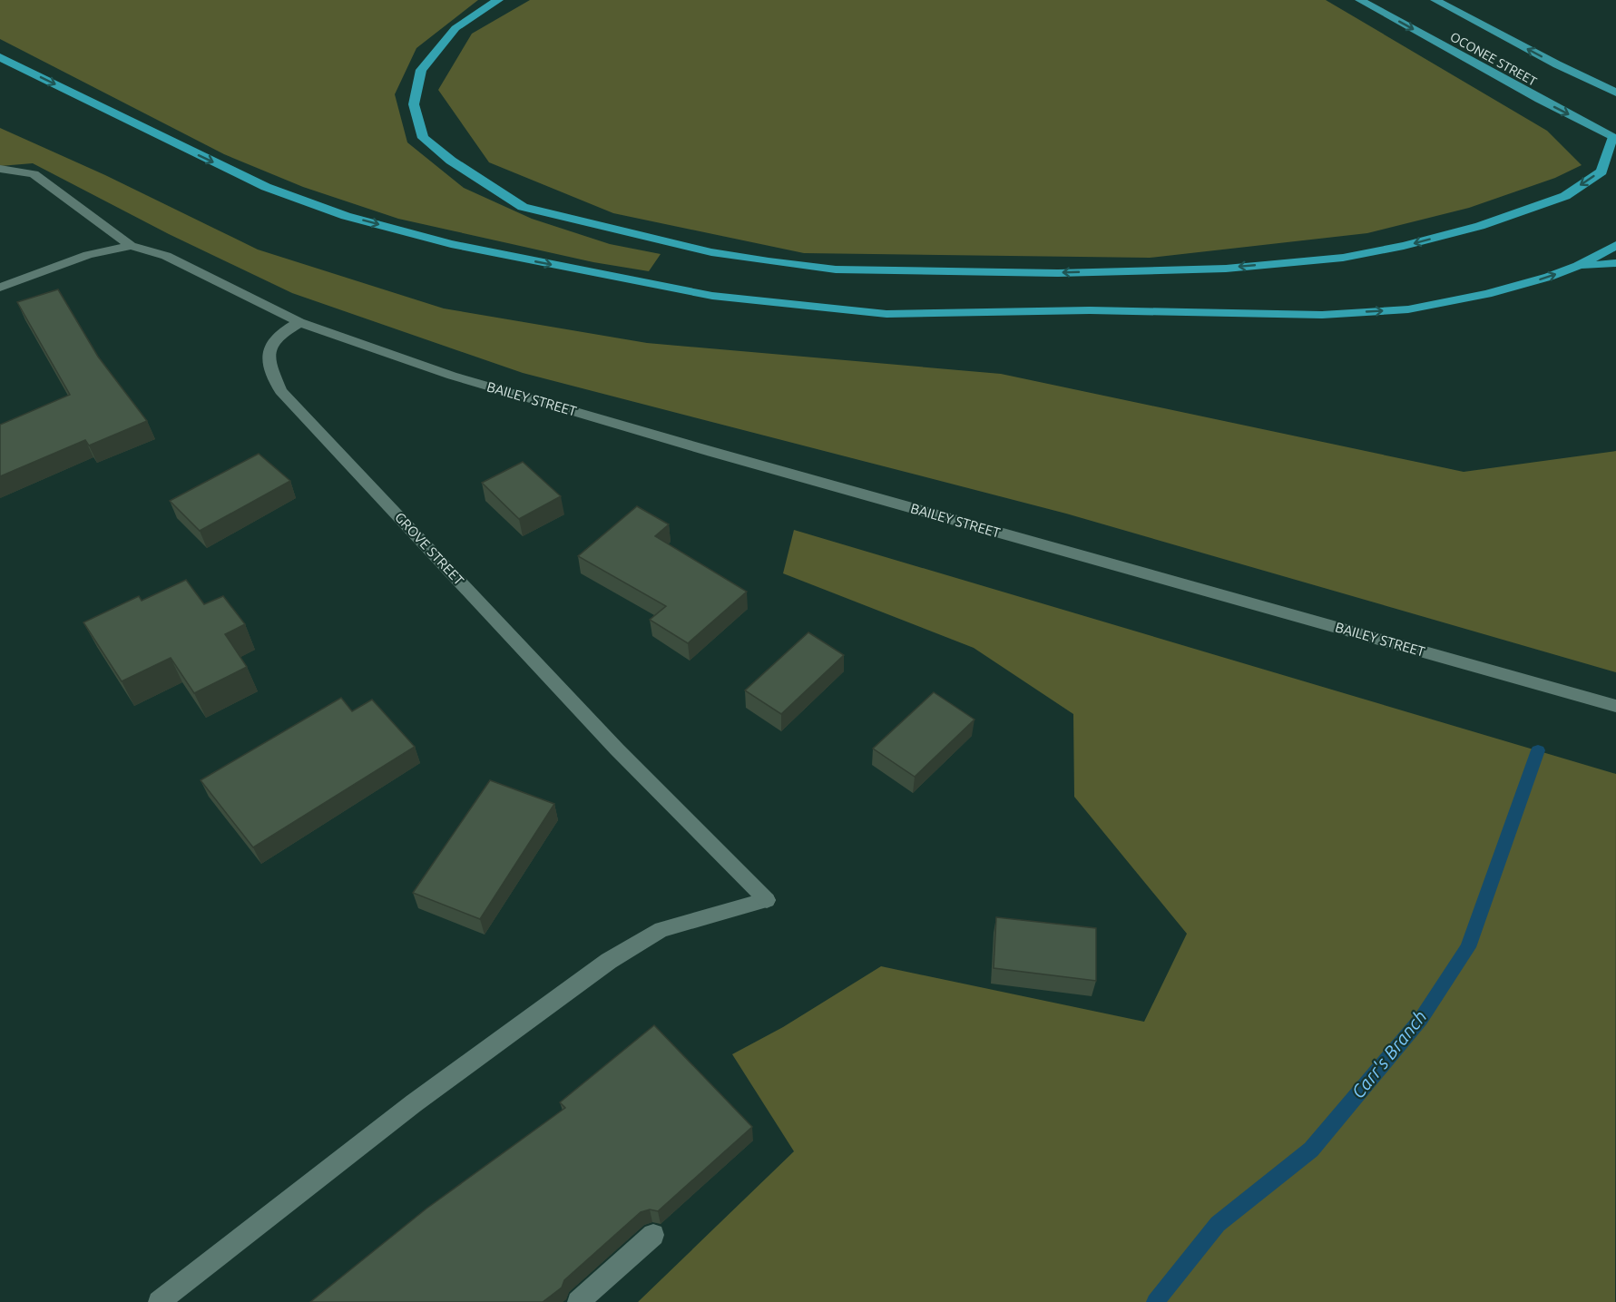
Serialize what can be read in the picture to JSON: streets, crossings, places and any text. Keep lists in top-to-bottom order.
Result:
{
  "streets": {
    "highway": ["OCONEE STREET"],
    "street": ["BAILEY STREET", "GROVE STREET"]
  },
  "crossings": [
    ["BAILEY STREET", "GROVE STREET"]
  ],
  "water": ["Carr's Branch"]
}
